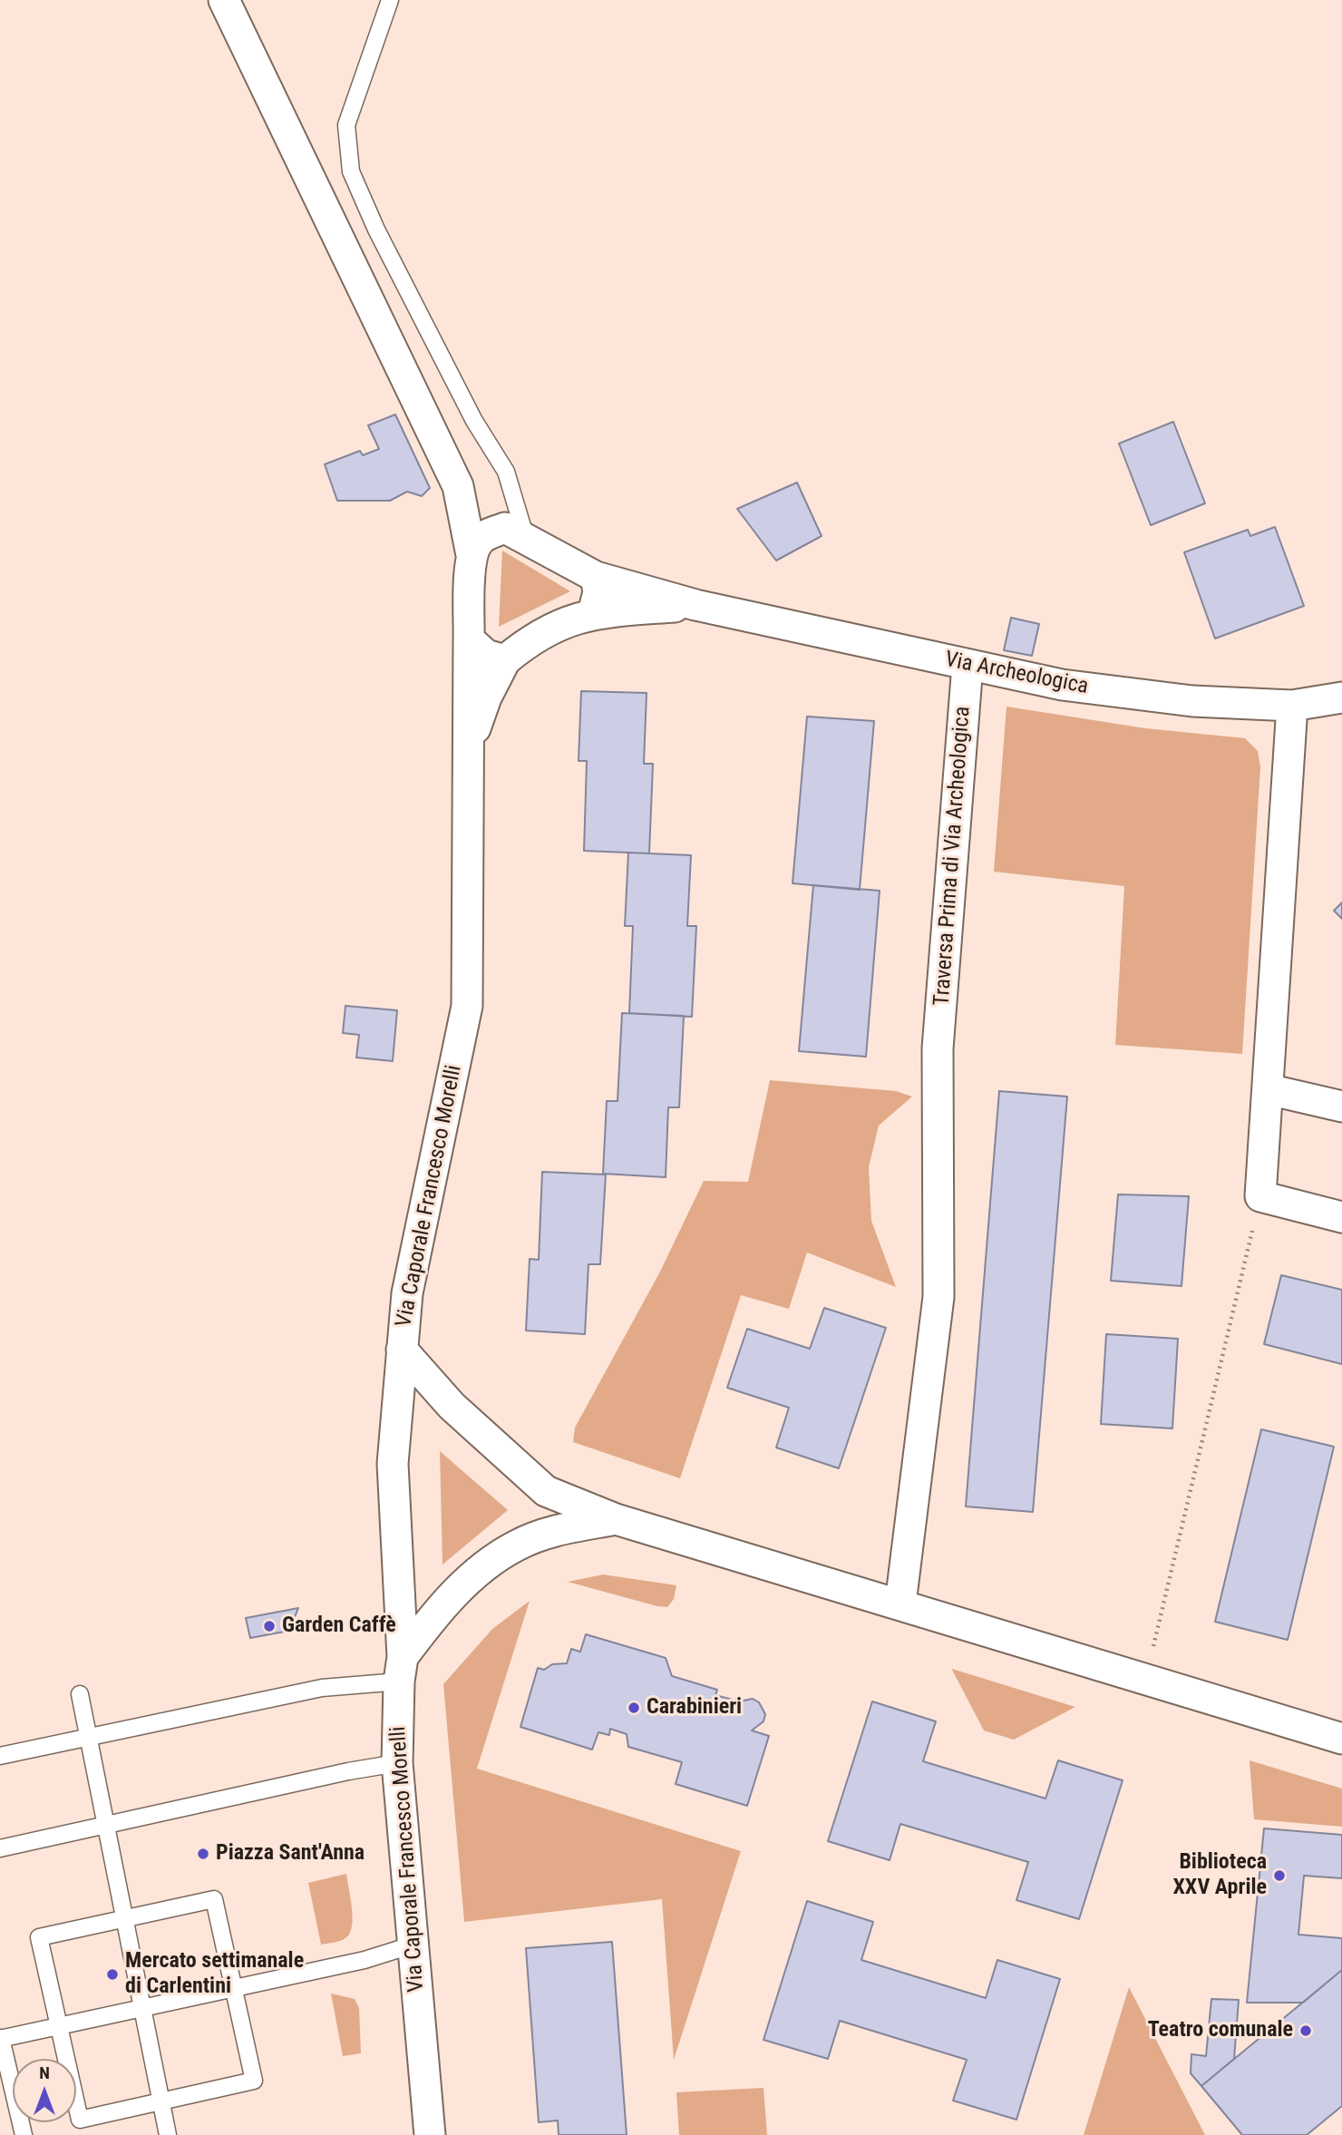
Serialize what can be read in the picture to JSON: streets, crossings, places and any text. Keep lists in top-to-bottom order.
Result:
{
  "streets": {
    "street": ["Via Archeologica", "Traversa Prima di Via Archeologica", "Via Caporale Francesco Morelli"]
  },
  "crossings": [
    ["Via Archeologica", "Traversa Prima di Via Archeologica"]
  ],
  "places": [
    "Garden Caffè",
    "Carabinieri",
    "Piazza Sant'Anna",
    "Biblioteca XXV Aprile",
    "Mercato settimanale di Carlentini",
    "Teatro comunale"
  ],
  "north": "top"
}
